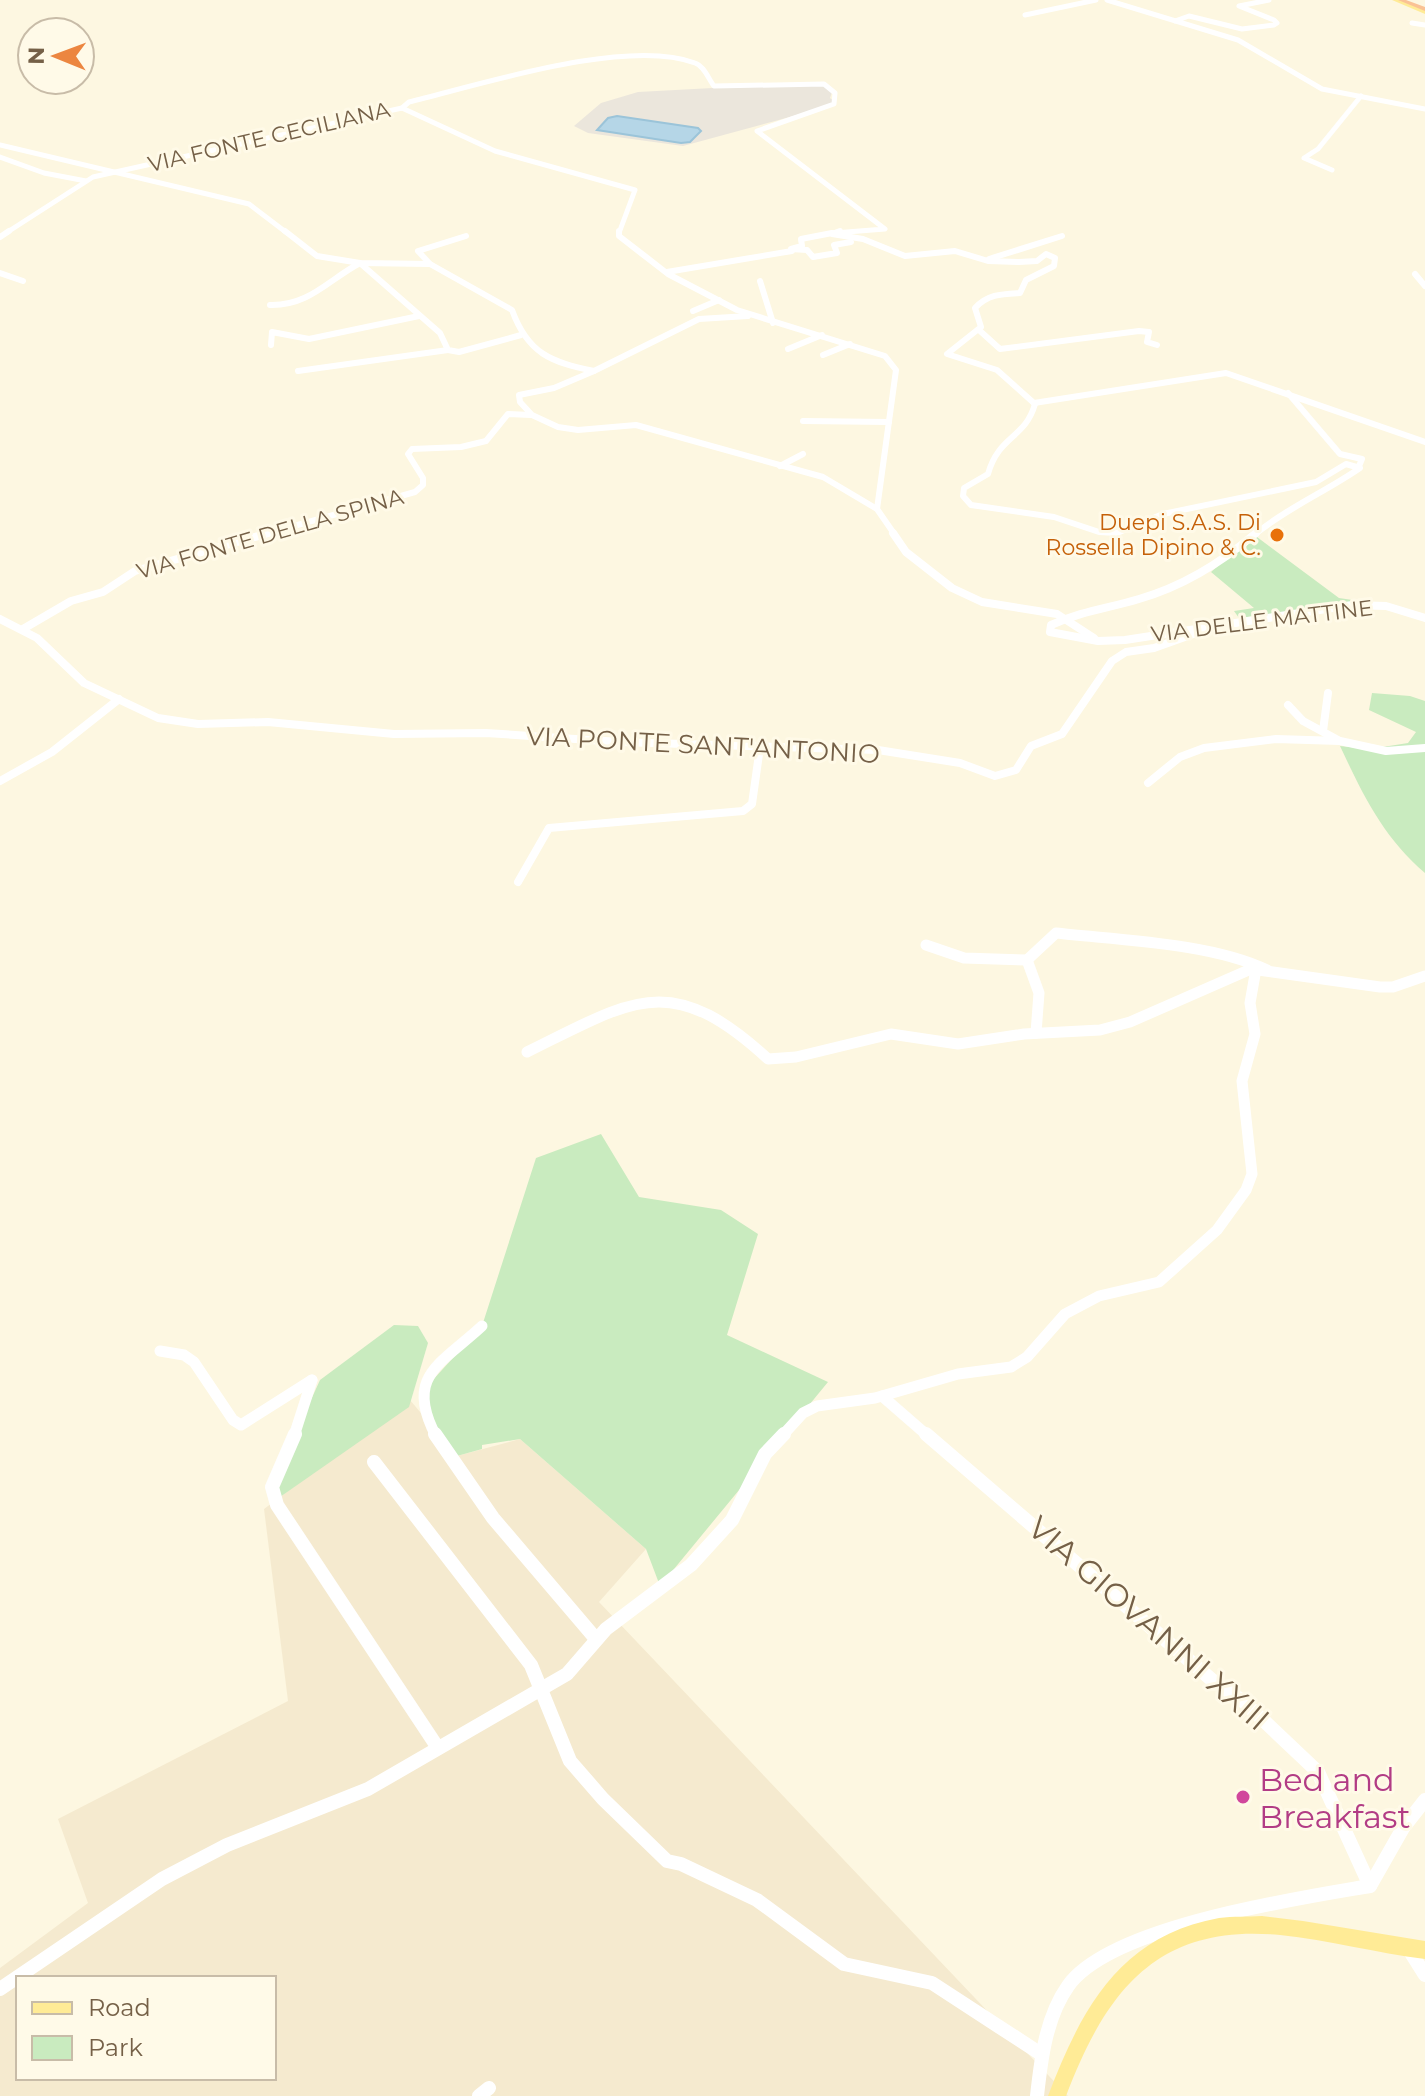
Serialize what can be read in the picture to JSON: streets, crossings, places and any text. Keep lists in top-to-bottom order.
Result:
{
  "streets": {
    "street": [
      "VIA FONTE CECILIANA",
      "VIA FONTE DELLA SPINA",
      "VIA DELLE MATTINE",
      "VIA PONTE SANT'ANTONIO",
      "VIA GIOVANNI XXIII"
    ]
  },
  "crossings": [
    ["VIA FONTE DELLA SPINA", "VIA PONTE SANT'ANTONIO"],
    ["VIA DELLE MATTINE", "VIA PONTE SANT'ANTONIO"]
  ],
  "places": ["Duepi S.A.S. Di Rossella Dipino & C.", "Bed and Breakfast"],
  "legend": ["Road", "Park"],
  "north": "left"
}
